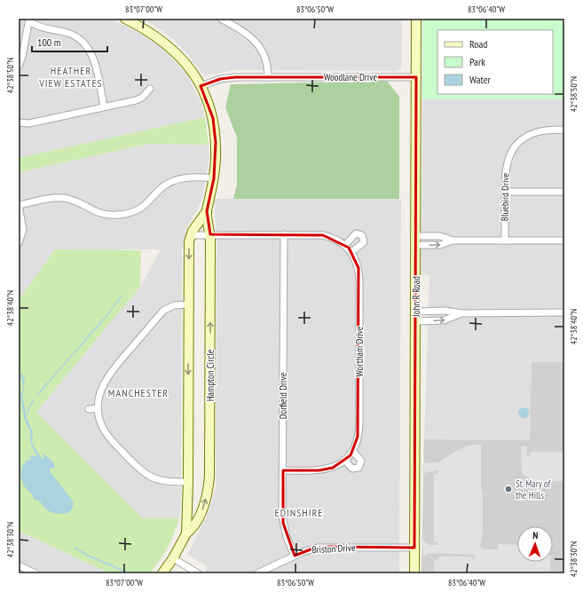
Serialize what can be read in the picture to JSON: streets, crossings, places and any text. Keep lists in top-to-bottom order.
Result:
{
  "streets": {
    "street": [
      "Woodlane Drive",
      "Bluebird Drive",
      "John R Road",
      "Wortham Drive",
      "Hampton Circle",
      "Dorfield Drive",
      "Briston Drive"
    ]
  },
  "crossings": [
    ["Woodlane Drive", "John R Road"],
    ["Woodlane Drive", "Hampton Circle"],
    ["John R Road", "Briston Drive"],
    ["Wortham Drive", "Hampton Circle"],
    ["Wortham Drive", "Dorfield Drive"],
    ["Dorfield Drive", "Briston Drive"]
  ],
  "districts": ["HEATHER VIEW ESTATES", "MANCHESTER", "EDINSHIRE"],
  "places": ["St. Mary of the Hills"],
  "legend": ["Road", "Park", "Water"],
  "scale_bar": "100 m",
  "north": "top",
  "coordinates": [
    "83°07'00\"W",
    "83°06'50\"W",
    "83°06'40\"W",
    "42°38'50\"N",
    "42°38'40\"N",
    "42°38'30\"N"
  ]
}
